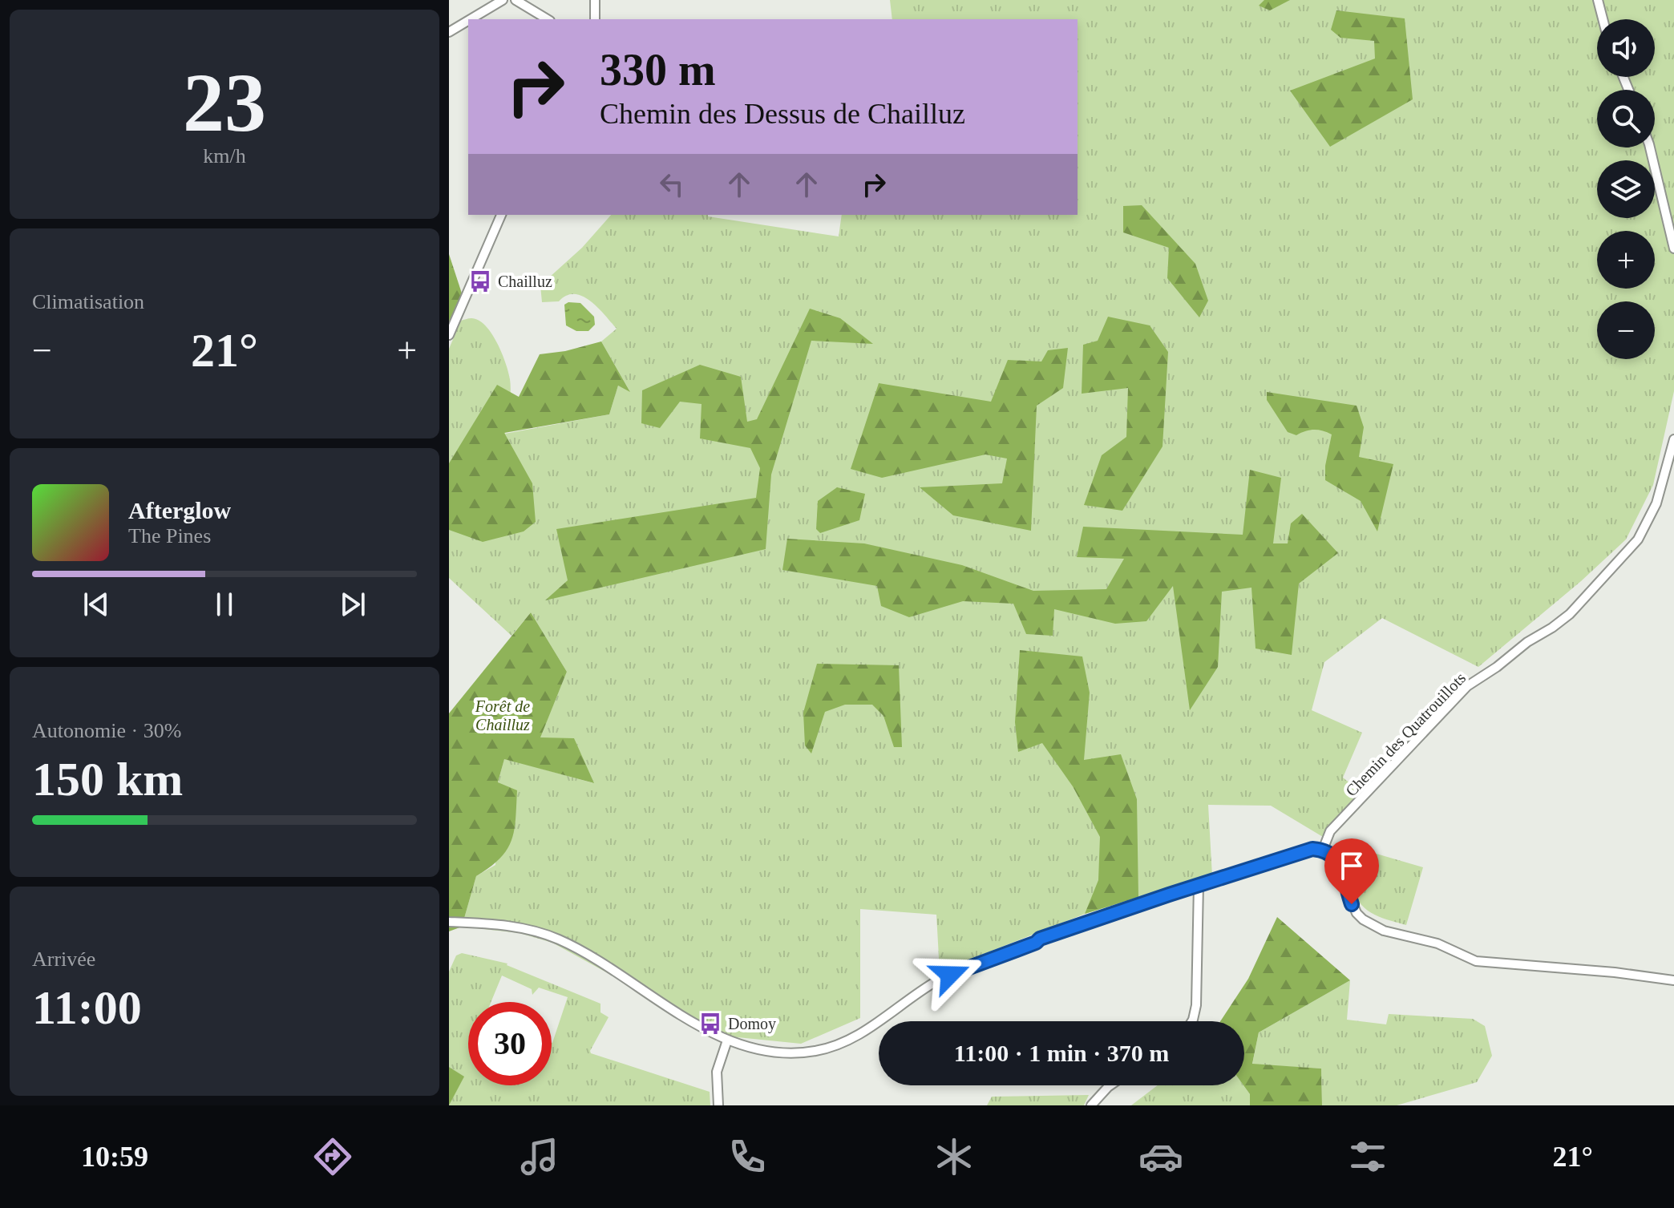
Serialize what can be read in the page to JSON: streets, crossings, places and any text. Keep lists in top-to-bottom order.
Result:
{
  "streets": {
    "street": ["Chemin des Quatrouillots"]
  },
  "parks": ["Forêt de Chailluz"],
  "places": {
    "bus stop": ["Chailluz", "Domoy"]
  },
  "page": {
    "tile": [
      ["23", "km/h"],
      "Climatisation",
      ["Autonomie · 30%", "150 km"],
      ["Arrivée", "11:00"]
    ],
    "map_buttons": ["+", "−"],
    "turn": ["330 m", "Chemin des Dessus de Chailluz"],
    "heat": ["−", "21°", "+"],
    "song": ["Afterglow", "The Pines"],
    "limit": "30",
    "trip": "11:00 · 1 min · 370 m",
    "tabs": ["10:59", "21°"]
  }
}
